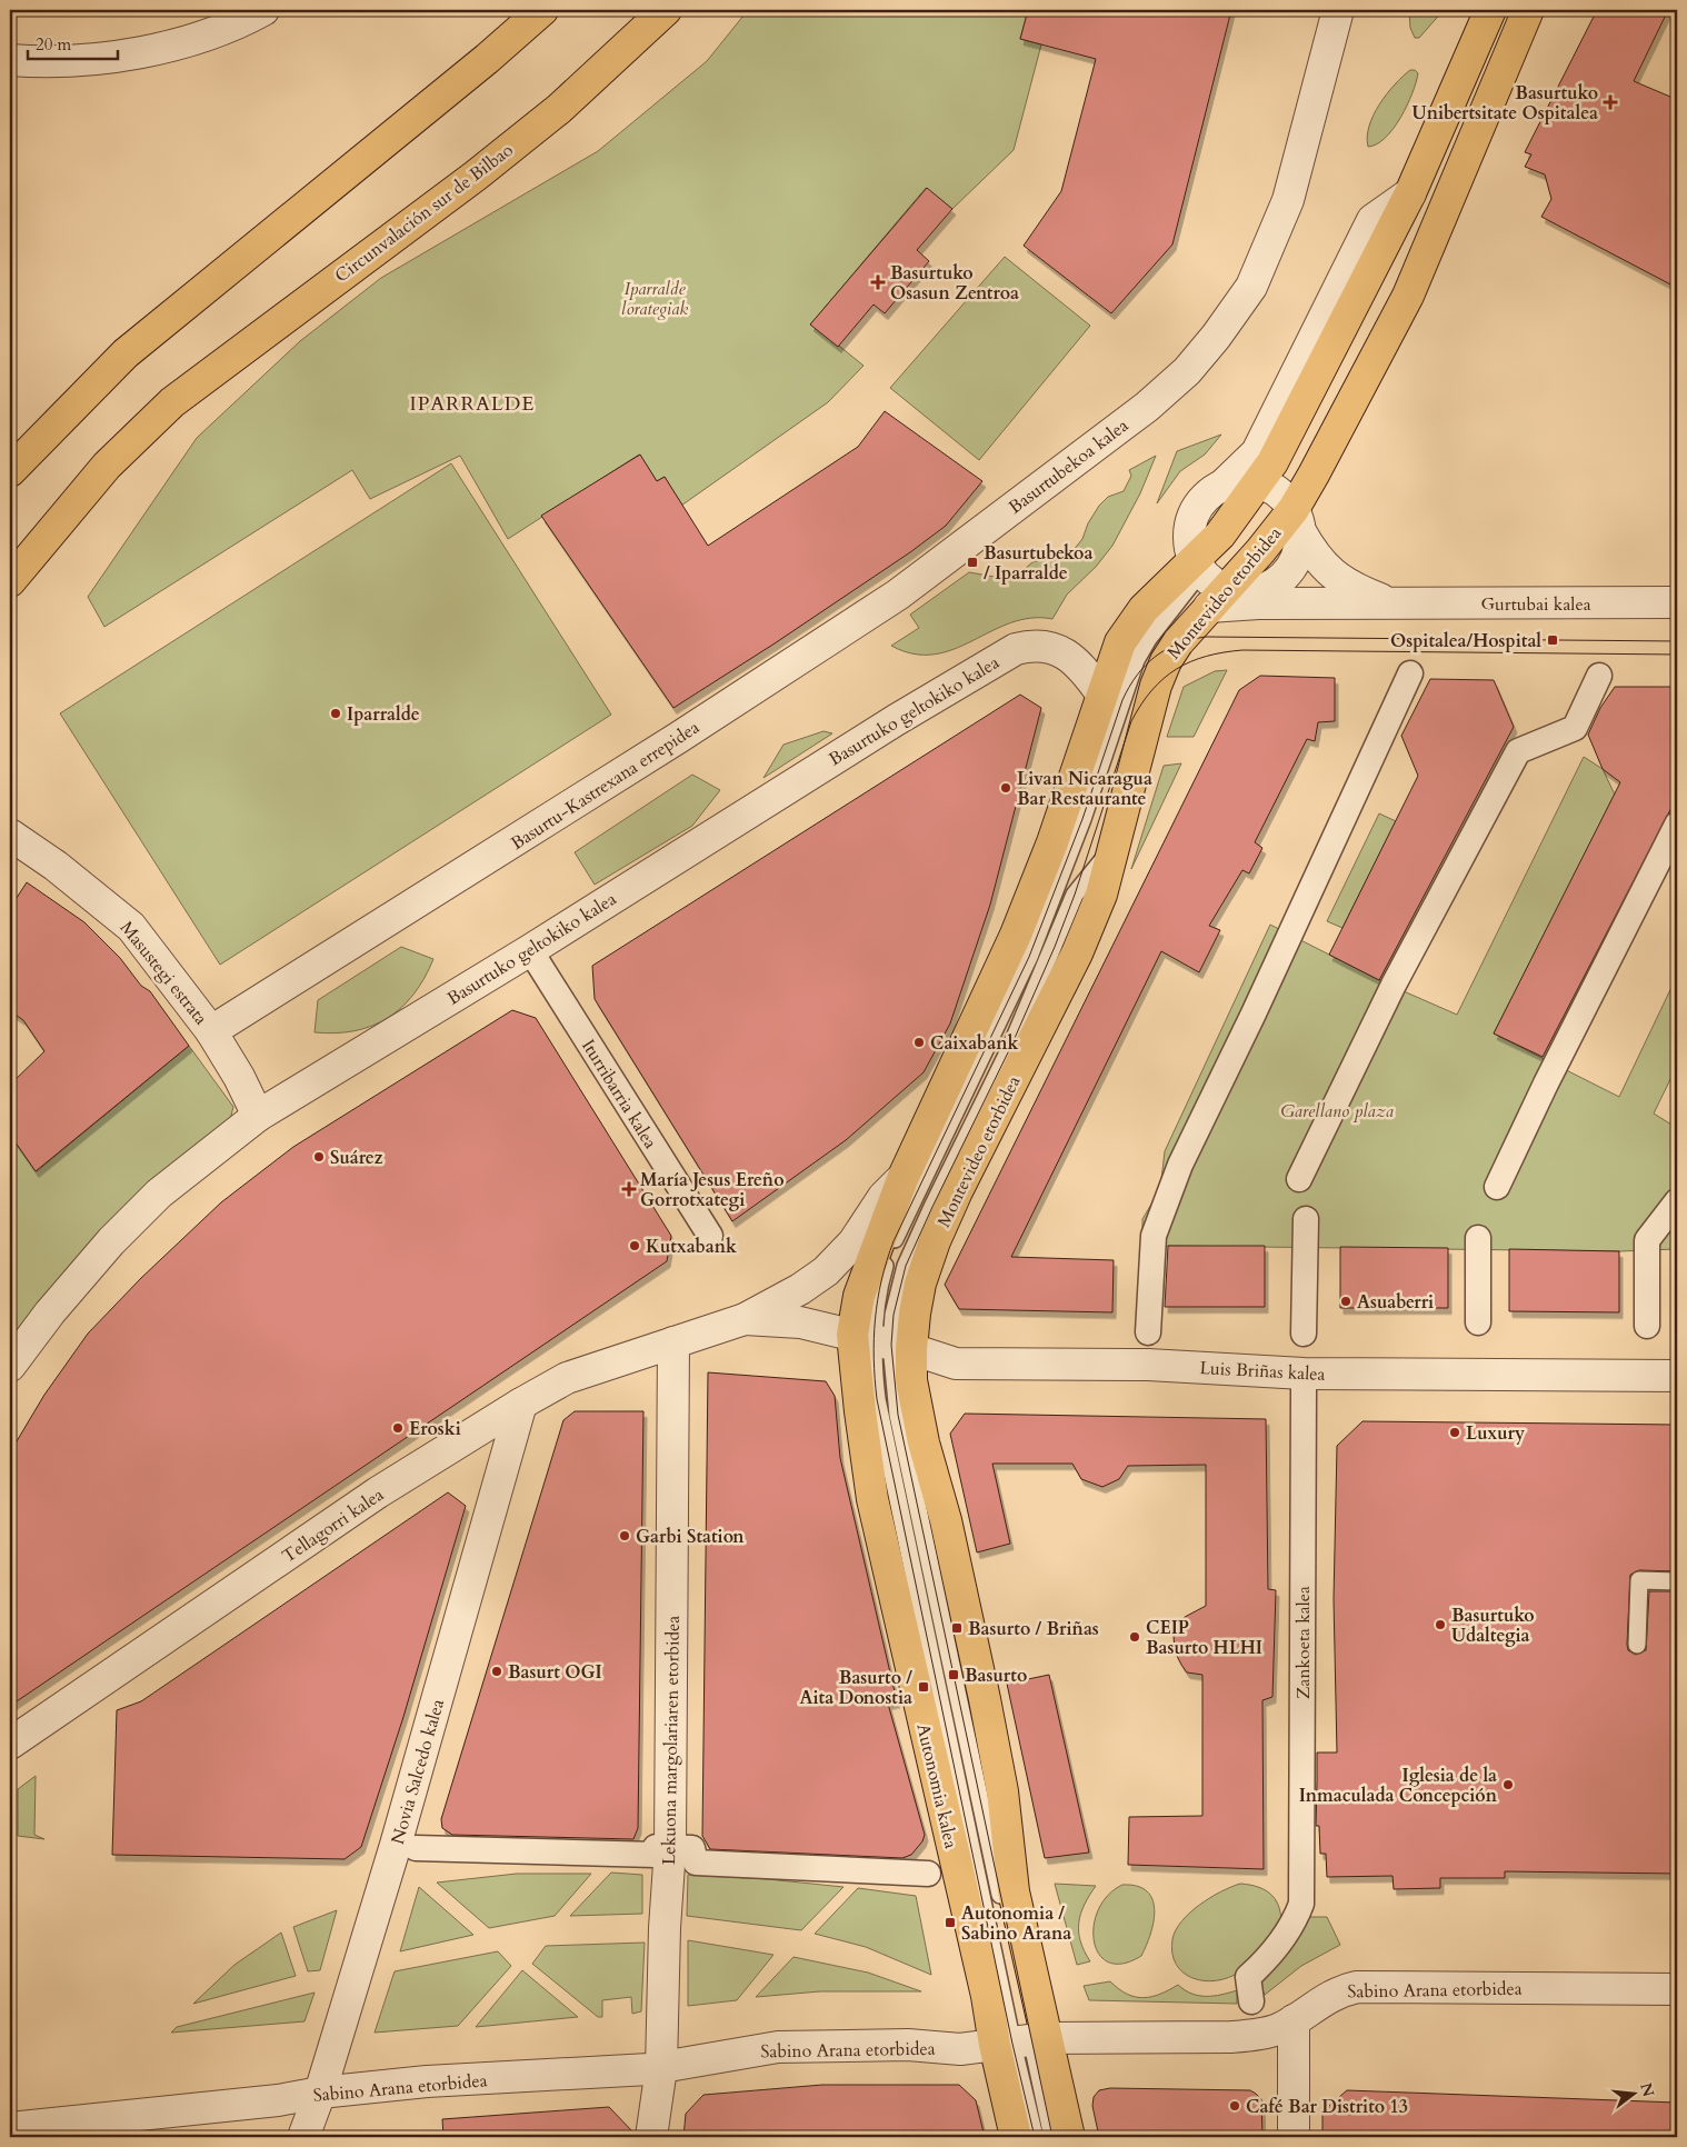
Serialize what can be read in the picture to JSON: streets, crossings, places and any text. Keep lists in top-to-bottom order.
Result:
{
  "streets": {
    "main road": ["Circunvalación sur de Bilbao", "Montevideo etorbidea", "Autonomia kalea"],
    "street": [
      "Basurtubekoa kalea",
      "Gurtubai kalea",
      "Basurtuko geltokiko kalea",
      "Basurtu-Kastrexana errepidea",
      "Masustegi estrata",
      "Iturribarria kalea",
      "Luis Briñas kalea",
      "Tellagorri kalea",
      "Zankoeta kalea",
      "Lekuona margolariaren etorbidea",
      "Novia Salcedo kalea",
      "Sabino Arana etorbidea"
    ]
  },
  "crossings": [
    ["Basurtubekoa kalea", "Basurtu-Kastrexana errepidea"],
    ["Montevideo etorbidea", "Gurtubai kalea"],
    ["Montevideo etorbidea", "Basurtuko geltokiko kalea"],
    ["Montevideo etorbidea", "Luis Briñas kalea"],
    ["Montevideo etorbidea", "Autonomia kalea"],
    ["Basurtuko geltokiko kalea", "Masustegi estrata"],
    ["Basurtuko geltokiko kalea", "Iturribarria kalea"],
    ["Basurtu-Kastrexana errepidea", "Masustegi estrata"],
    ["Luis Briñas kalea", "Tellagorri kalea"],
    ["Luis Briñas kalea", "Autonomia kalea"],
    ["Tellagorri kalea", "Lekuona margolariaren etorbidea"],
    ["Tellagorri kalea", "Novia Salcedo kalea"],
    ["Lekuona margolariaren etorbidea", "Sabino Arana etorbidea"],
    ["Novia Salcedo kalea", "Sabino Arana etorbidea"],
    ["Autonomia kalea", "Sabino Arana etorbidea"]
  ],
  "districts": ["IPARRALDE"],
  "parks": ["Iparralde lorategiak", "Garellano plaza"],
  "places": {
    "health": ["Basurtuko Unibertsitate Ospitalea", "Basurtuko Osasun Zentroa", "María Jesus Ereño Gorrotxategi"],
    "transit": [
      "Basurtubekoa / Iparralde",
      "Ospitalea/Hospital",
      "Basurto / Briñas",
      "Basurto",
      "Basurto / Aita Donostia",
      "Autonomia / Sabino Arana"
    ],
    "other": [
      "Iparralde",
      "Livan Nicaragua Bar Restaurante",
      "Caixabank",
      "Suárez",
      "Kutxabank",
      "Asuaberri",
      "Eroski",
      "Luxury",
      "Garbi Station",
      "Basurtuko Udaltegia",
      "CEIP Basurto HLHI",
      "Basurt OGI",
      "Iglesia de la Inmaculada Concepción",
      "Café Bar Distrito 13"
    ]
  },
  "scale_bar": "20 m",
  "north": "right"
}
